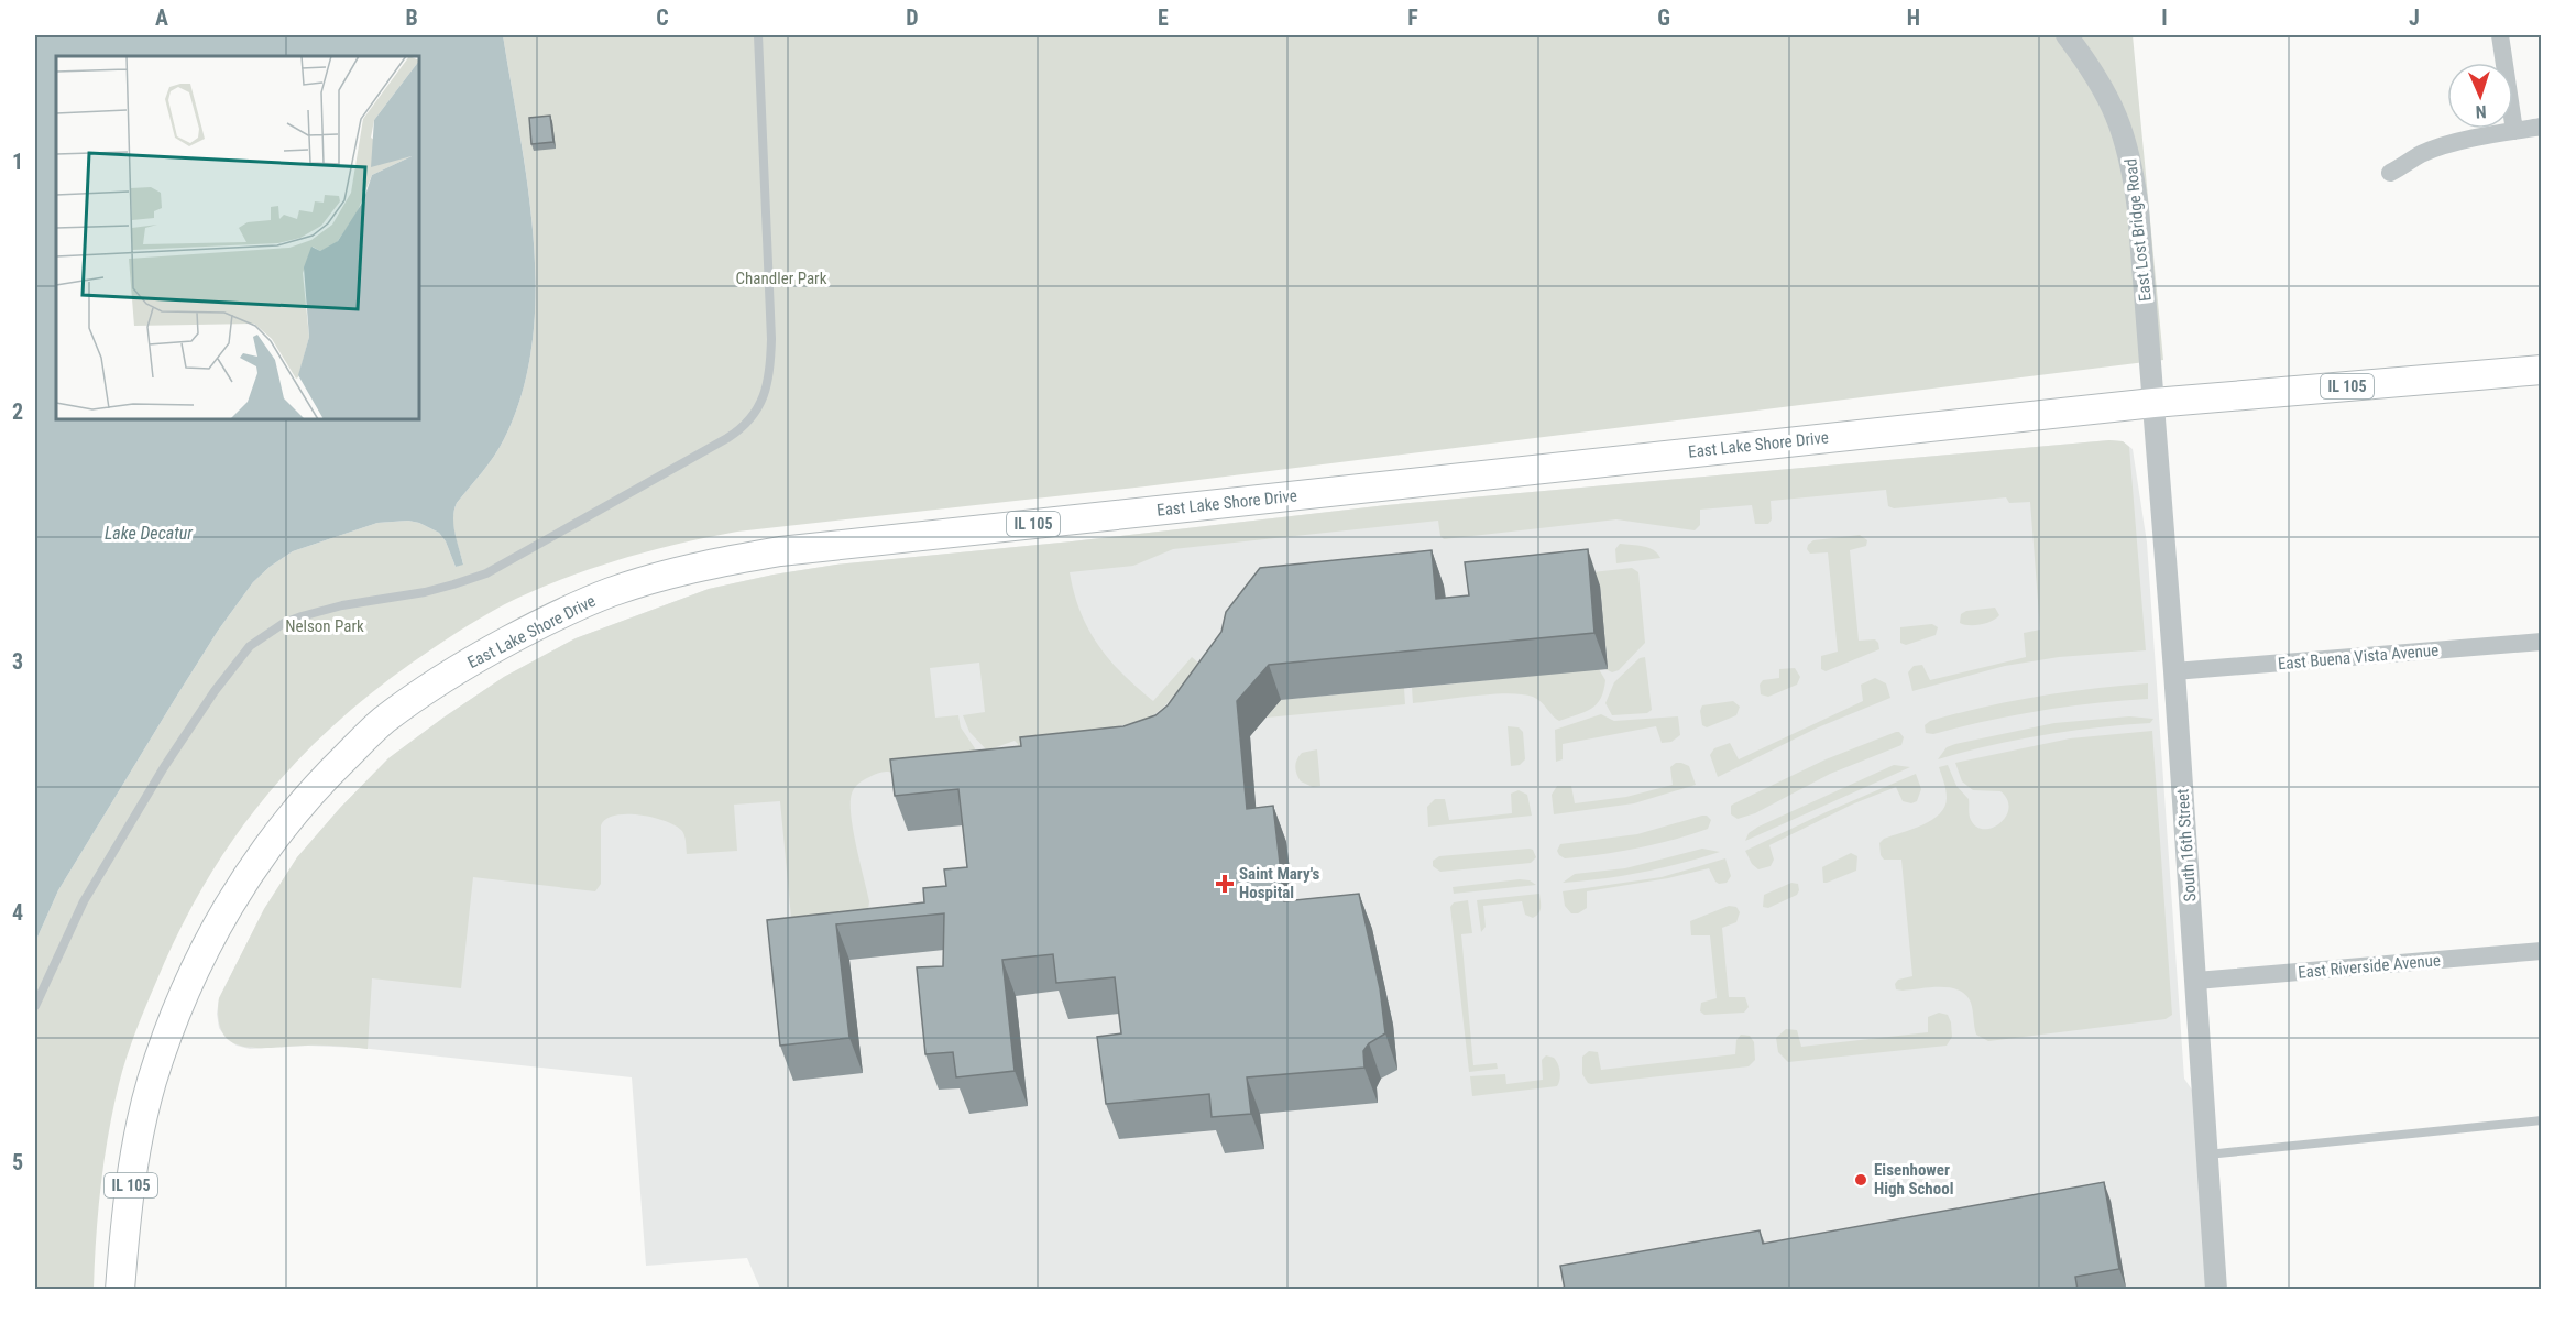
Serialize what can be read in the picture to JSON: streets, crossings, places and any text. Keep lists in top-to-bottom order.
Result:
{
  "streets": {
    "main road": ["IL 105", "East Lake Shore Drive"],
    "street": [
      "East Lost Bridge Road",
      "East Buena Vista Avenue",
      "South 16th Street",
      "East Riverside Avenue"
    ]
  },
  "crossings": [
    ["East Lost Bridge Road", "East Lake Shore Drive"],
    ["East Lost Bridge Road", "South 16th Street"],
    ["East Lake Shore Drive", "South 16th Street"],
    ["East Buena Vista Avenue", "South 16th Street"],
    ["South 16th Street", "East Riverside Avenue"]
  ],
  "water": ["Lake Decatur"],
  "parks": ["Chandler Park", "Nelson Park"],
  "places": {
    "health": ["Saint Mary's Hospital"],
    "other": ["Eisenhower High School"]
  },
  "north": "bottom",
  "grid": {
    "columns": [
      "A",
      "B",
      "C",
      "D",
      "E",
      "F",
      "G",
      "H",
      "I",
      "J"
    ],
    "rows": [
      "1",
      "2",
      "3",
      "4",
      "5"
    ]
  }
}
